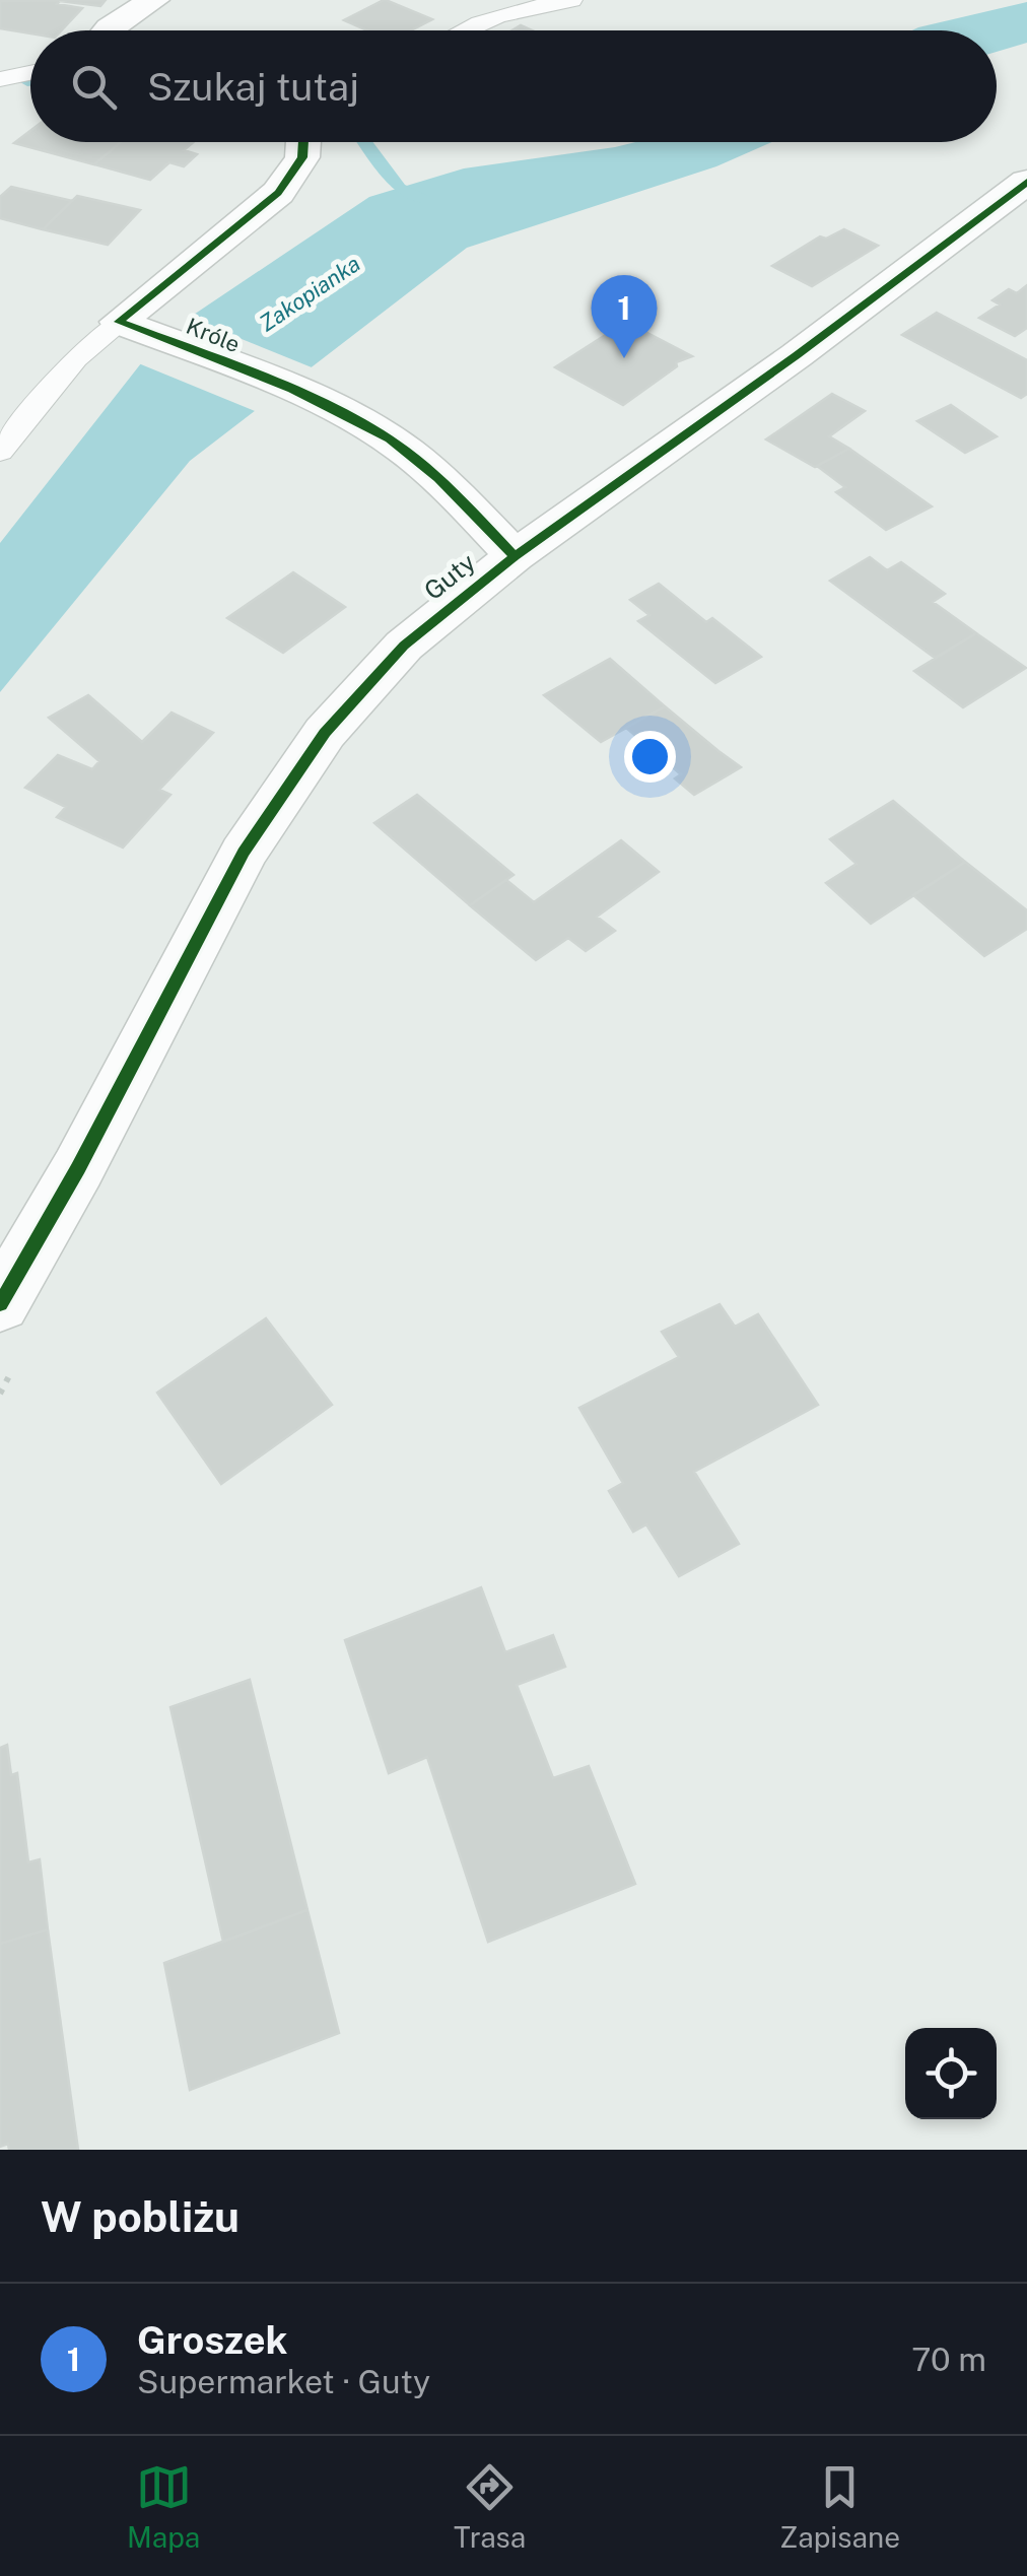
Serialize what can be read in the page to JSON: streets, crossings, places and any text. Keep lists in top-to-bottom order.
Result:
{
  "streets": {
    "street": ["Króle", "Guty"]
  },
  "crossings": [
    ["Króle", "Guty"]
  ],
  "water": ["Zakopianka"],
  "page": {
    "search": "Szukaj tutaj",
    "pins": "1",
    "heading": "W pobliżu",
    "list": [
      {
        "mark": "1",
        "name": "Groszek",
        "note": "Supermarket · Guty",
        "value": "70 m"
      }
    ],
    "nav": ["Mapa", "Trasa", "Zapisane"]
  }
}
